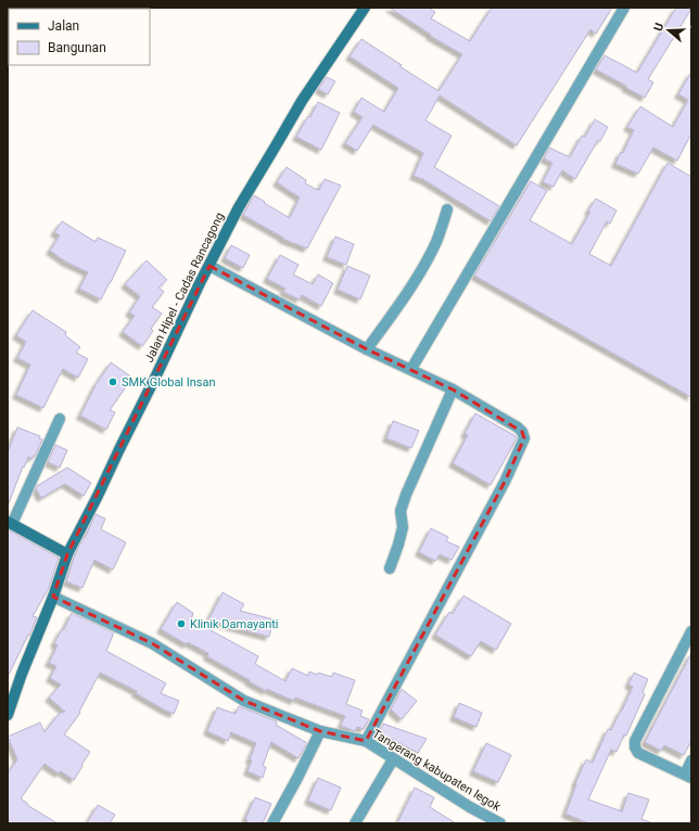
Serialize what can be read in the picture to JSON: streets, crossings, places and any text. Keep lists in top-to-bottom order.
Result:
{
  "streets": {
    "street": ["Jalan Hipel - Cadas Rancagong", "Tangerang kabupaten legok"]
  },
  "crossings": [
    ["Jalan Hipel - Cadas Rancagong", "Tangerang kabupaten legok"]
  ],
  "places": ["SMK Global Insan", "Klinik Damayanti"],
  "legend": ["Jalan", "Bangunan"],
  "north": "left"
}
